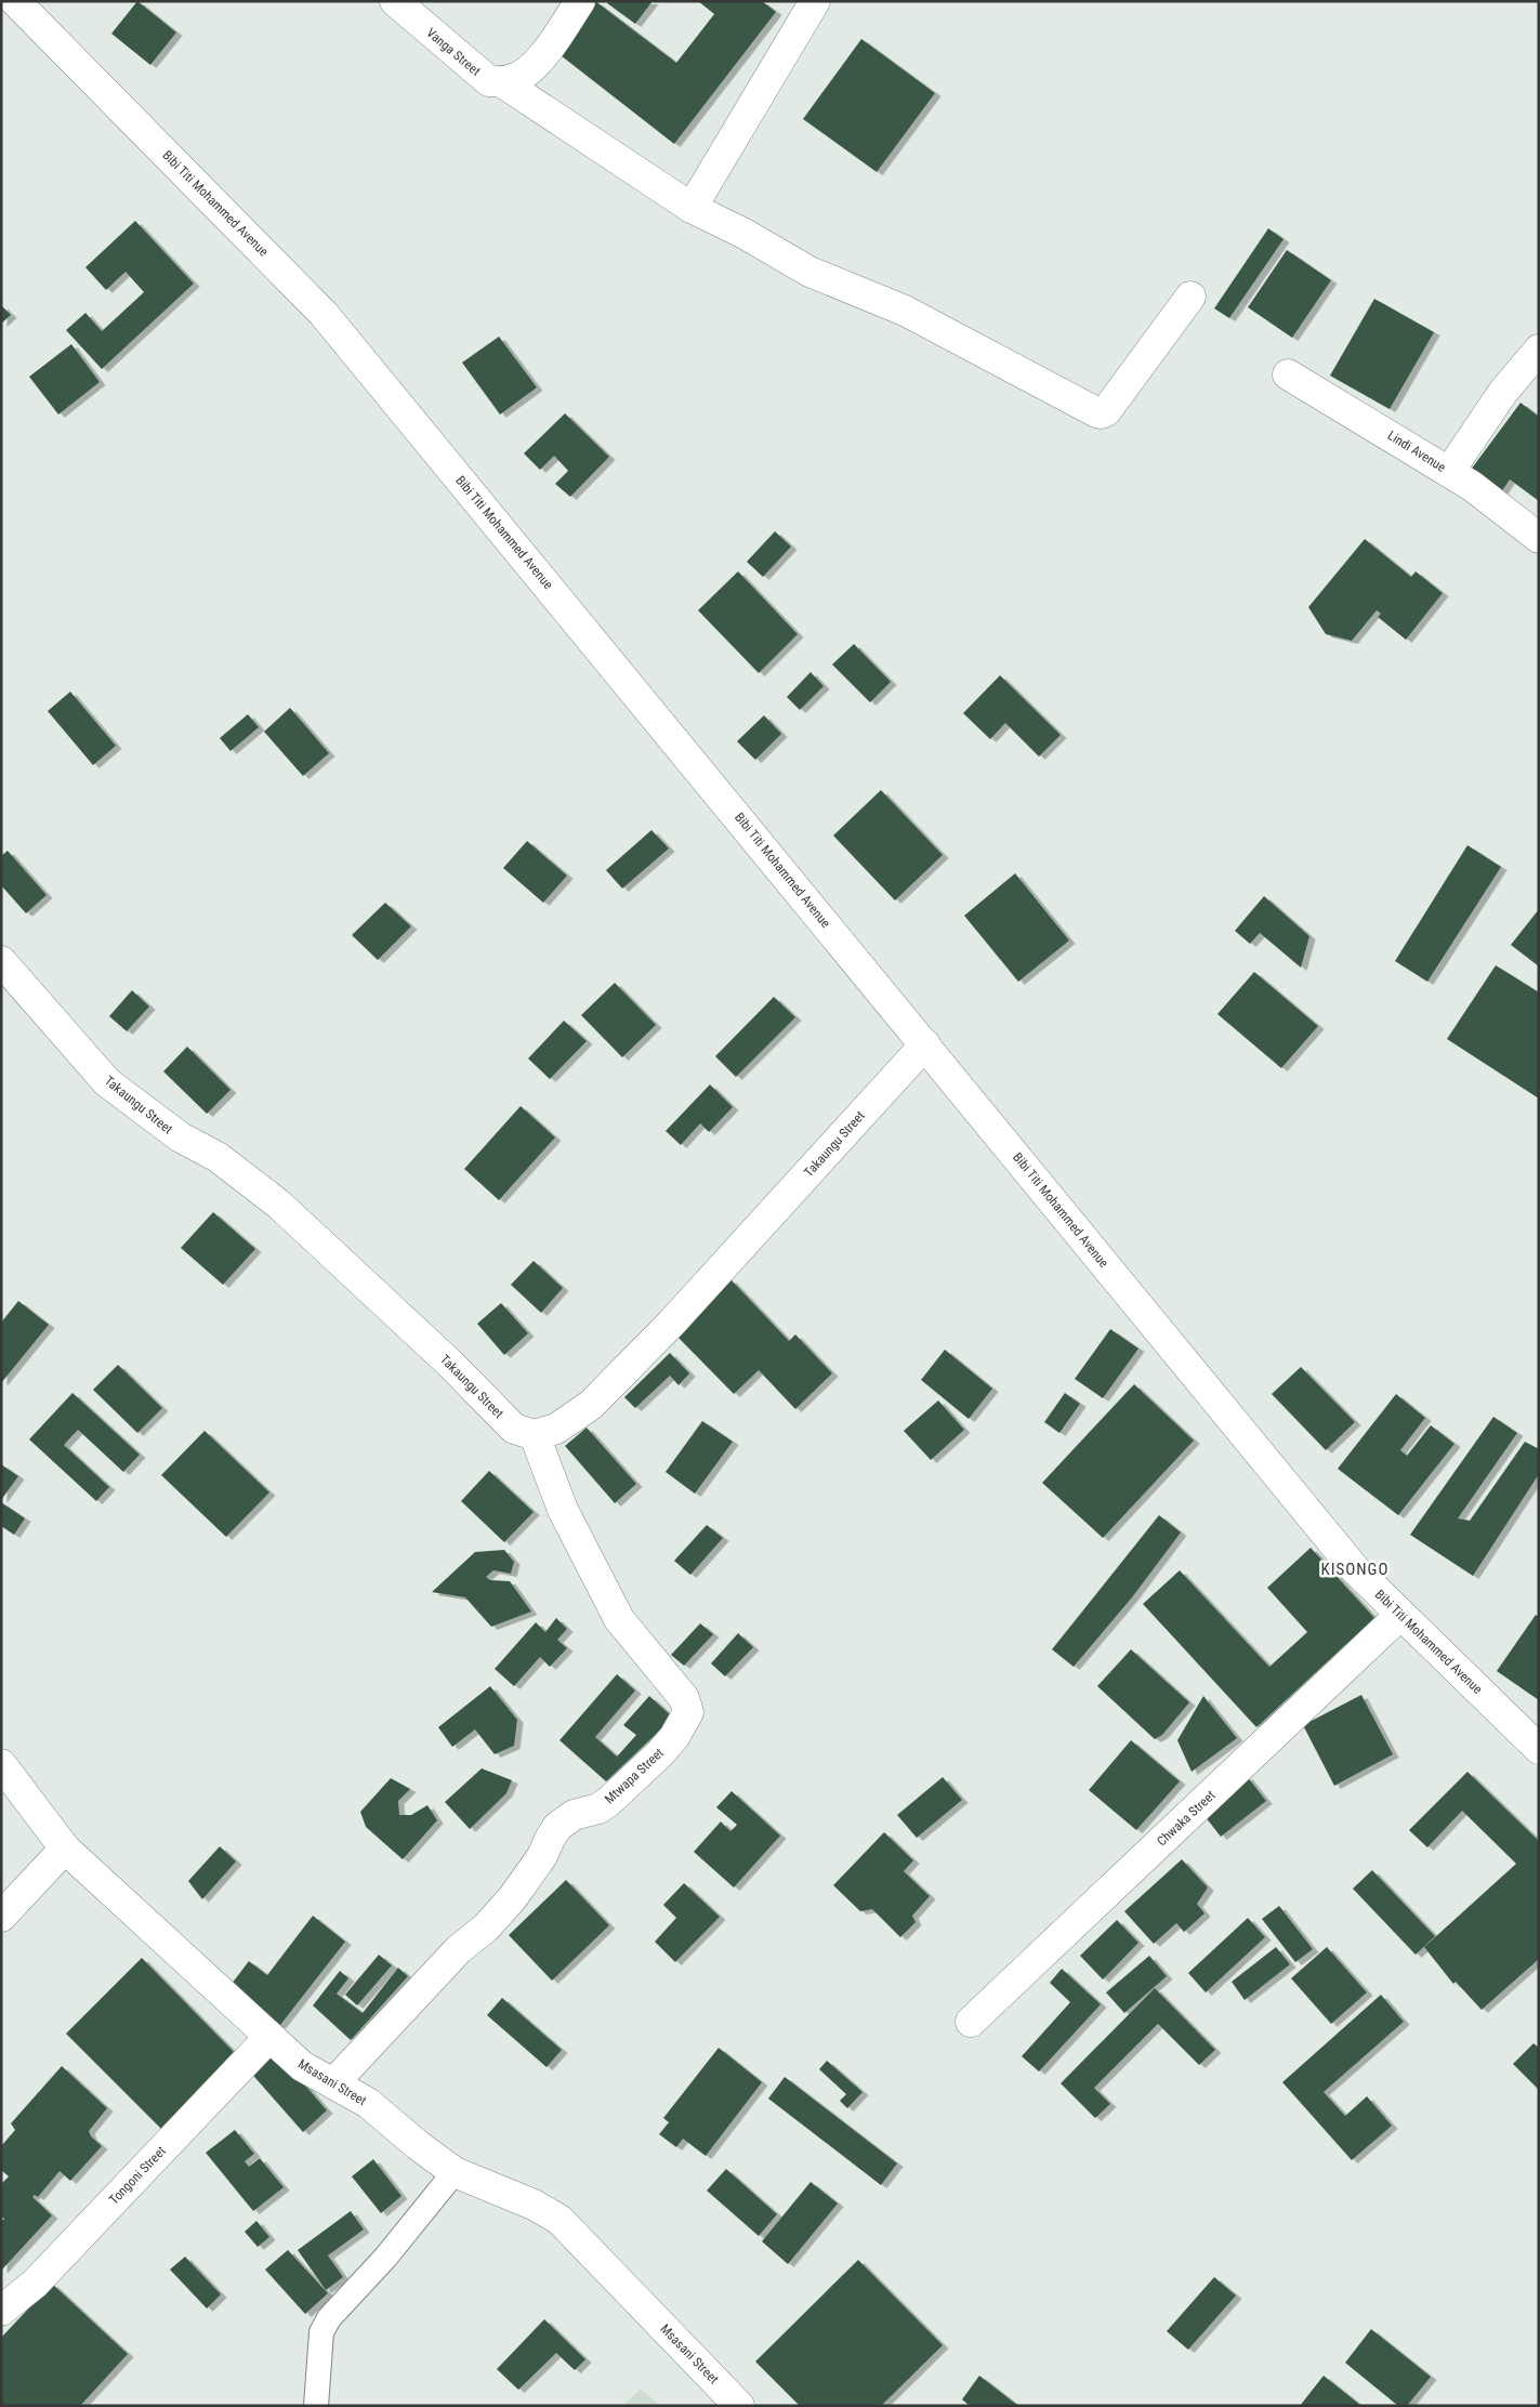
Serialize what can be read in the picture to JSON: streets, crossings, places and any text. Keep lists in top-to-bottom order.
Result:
{
  "streets": {
    "street": [
      "Vanga Street",
      "Bibi Titi Mohammed Avenue",
      "Lindi Avenue",
      "Takaungu Street",
      "Mtwapa Street",
      "Chwaka Street",
      "Msasani Street",
      "Tongoni Street"
    ]
  },
  "crossings": [
    ["Bibi Titi Mohammed Avenue", "Takaungu Street"],
    ["Bibi Titi Mohammed Avenue", "Chwaka Street"],
    ["Takaungu Street", "Mtwapa Street"],
    ["Mtwapa Street", "Msasani Street"],
    ["Msasani Street", "Tongoni Street"]
  ],
  "districts": ["KISONGO"]
}
